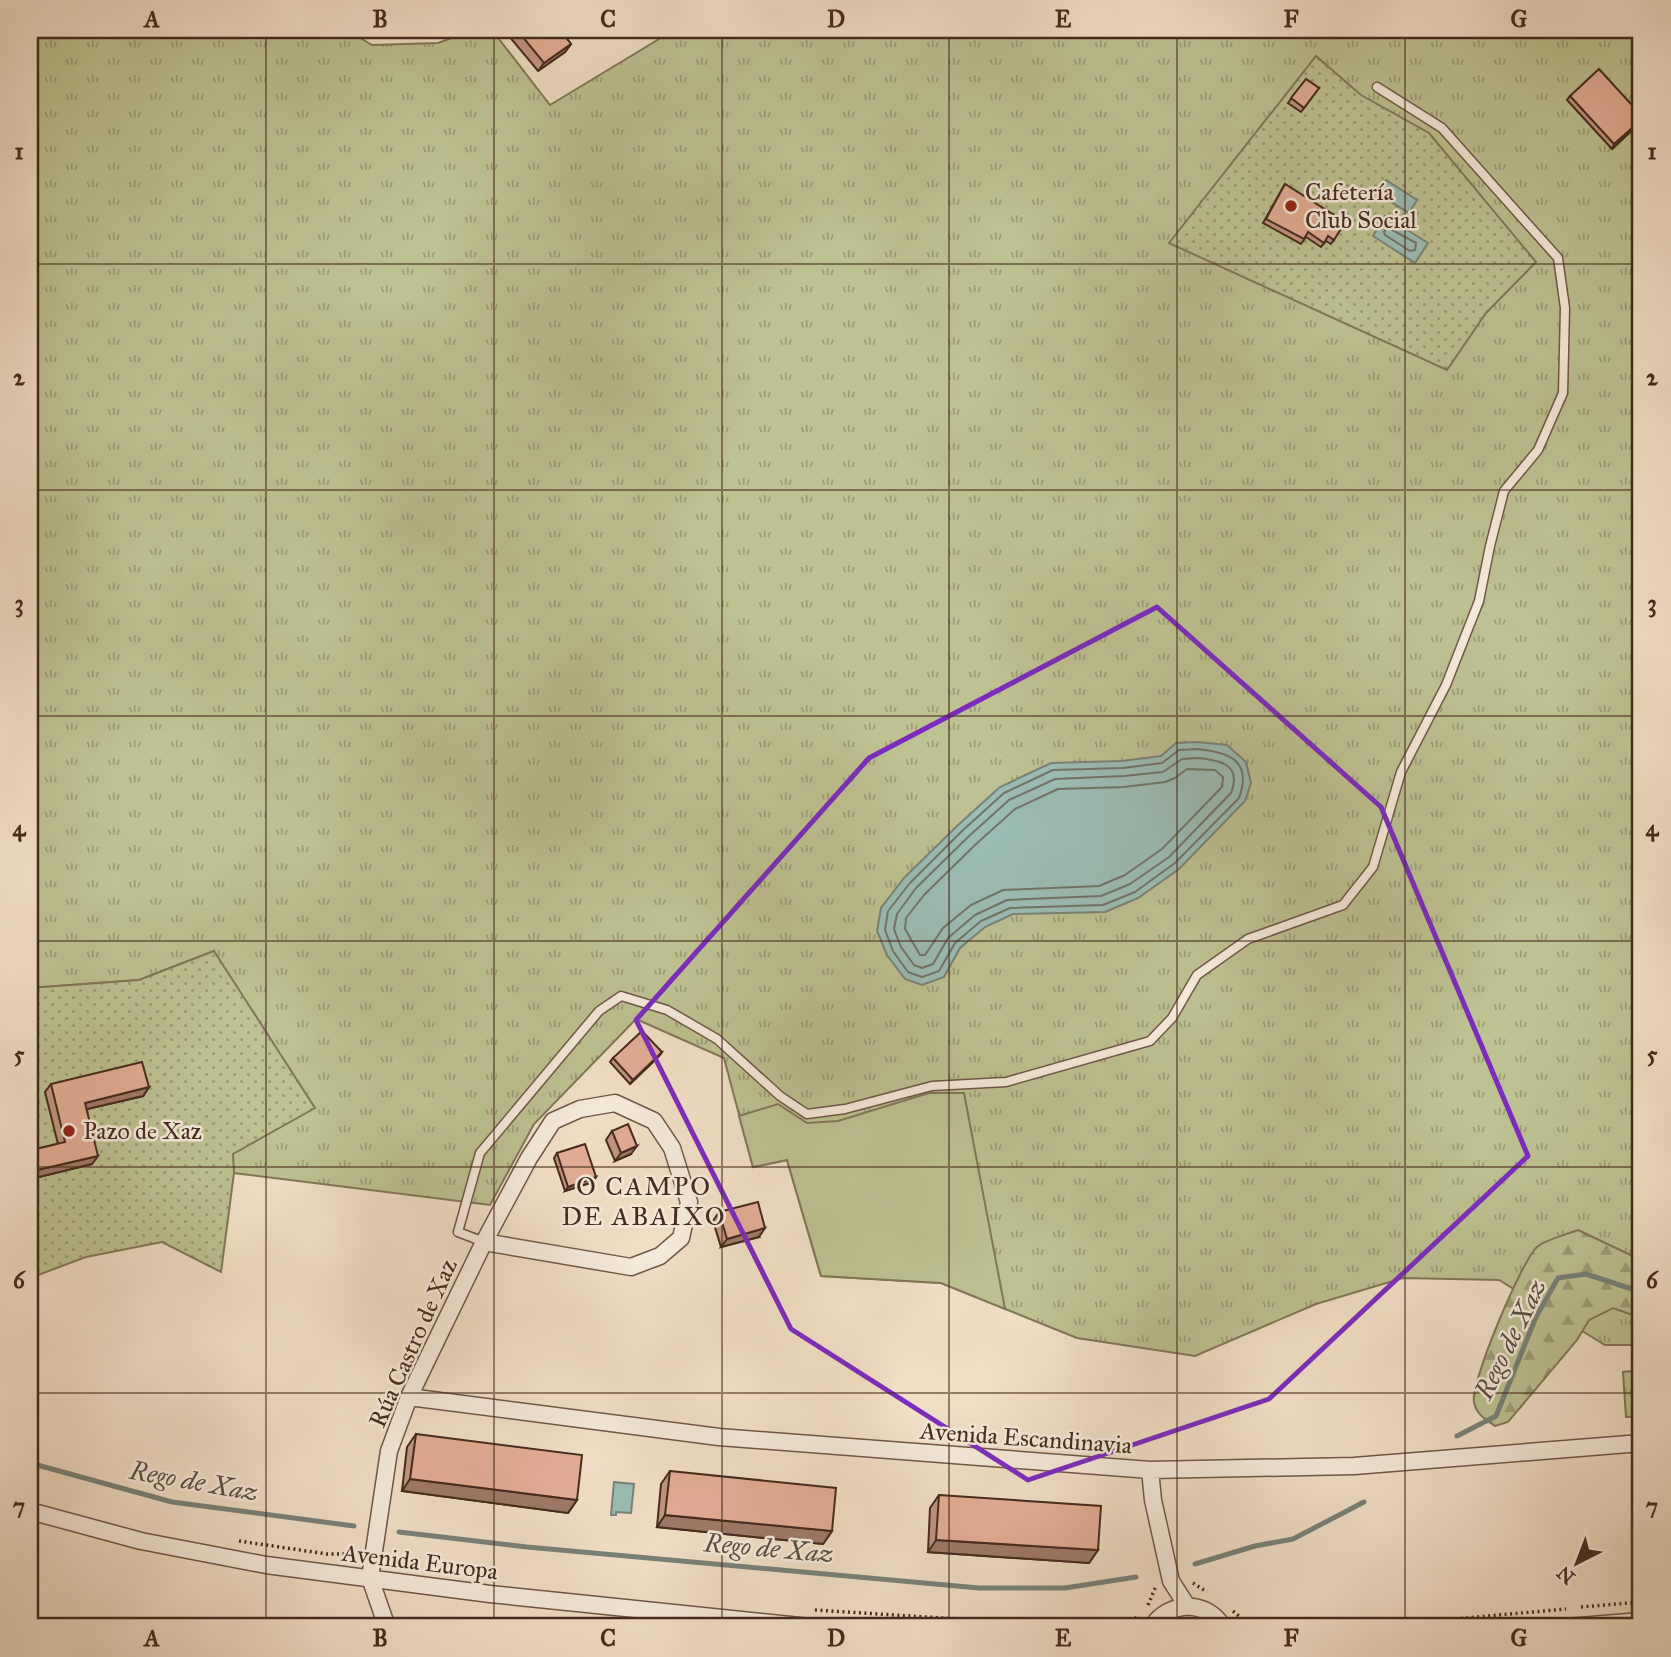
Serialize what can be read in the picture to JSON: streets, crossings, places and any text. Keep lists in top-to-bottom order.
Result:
{
  "streets": {
    "street": ["Rúa Castro de Xaz", "Avenida Escandinavia", "Avenida Europa"]
  },
  "crossings": [
    ["Rúa Castro de Xaz", "Avenida Escandinavia"],
    ["Rúa Castro de Xaz", "Avenida Europa"]
  ],
  "districts": ["O CAMPO DE ABAIXO"],
  "water": ["Rego de Xaz"],
  "places": ["Cafetería Club Social", "Pazo de Xaz"],
  "north": "bottom left",
  "grid": {
    "columns": [
      "A",
      "B",
      "C",
      "D",
      "E",
      "F",
      "G"
    ],
    "rows": [
      "1",
      "2",
      "3",
      "4",
      "5",
      "6",
      "7"
    ]
  }
}
